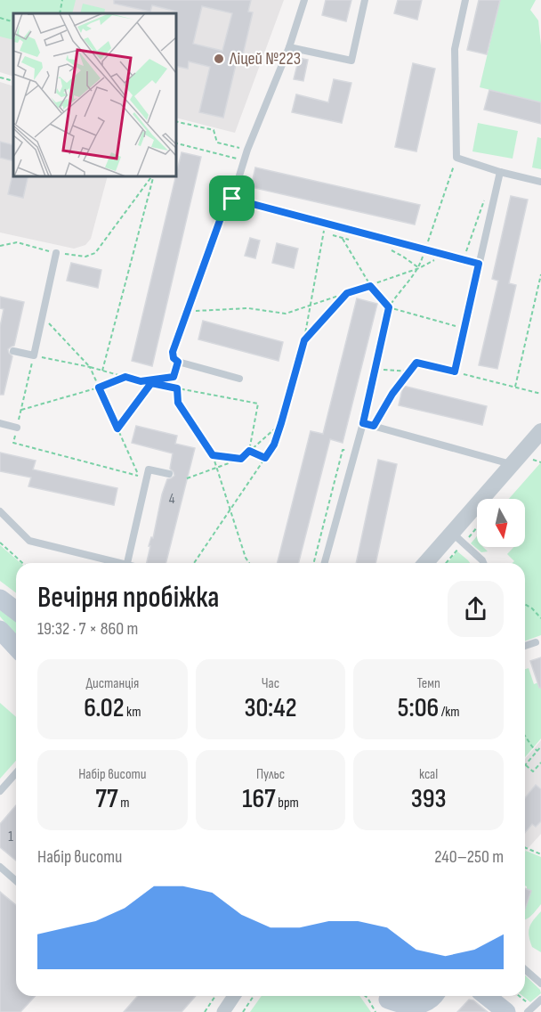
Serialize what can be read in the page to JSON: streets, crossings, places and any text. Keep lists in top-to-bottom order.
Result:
{
  "places": ["Ліцей №223"],
  "house_numbers": ["4", "1"],
  "north": "bottom",
  "page": {
    "heading": ["Вечірня пробіжка", "19:32 · 7 × 860 m"],
    "stats": [
      ["Дистанція", "6.02 km"],
      ["Час", "30:42"],
      ["Темп", "5:06 /km"],
      ["Набір висоти", "77 m"],
      ["Пульс", "167 bpm"],
      ["kcal", "393"]
    ],
    "chart": ["Набір висоти", "240–250 m"]
  }
}
